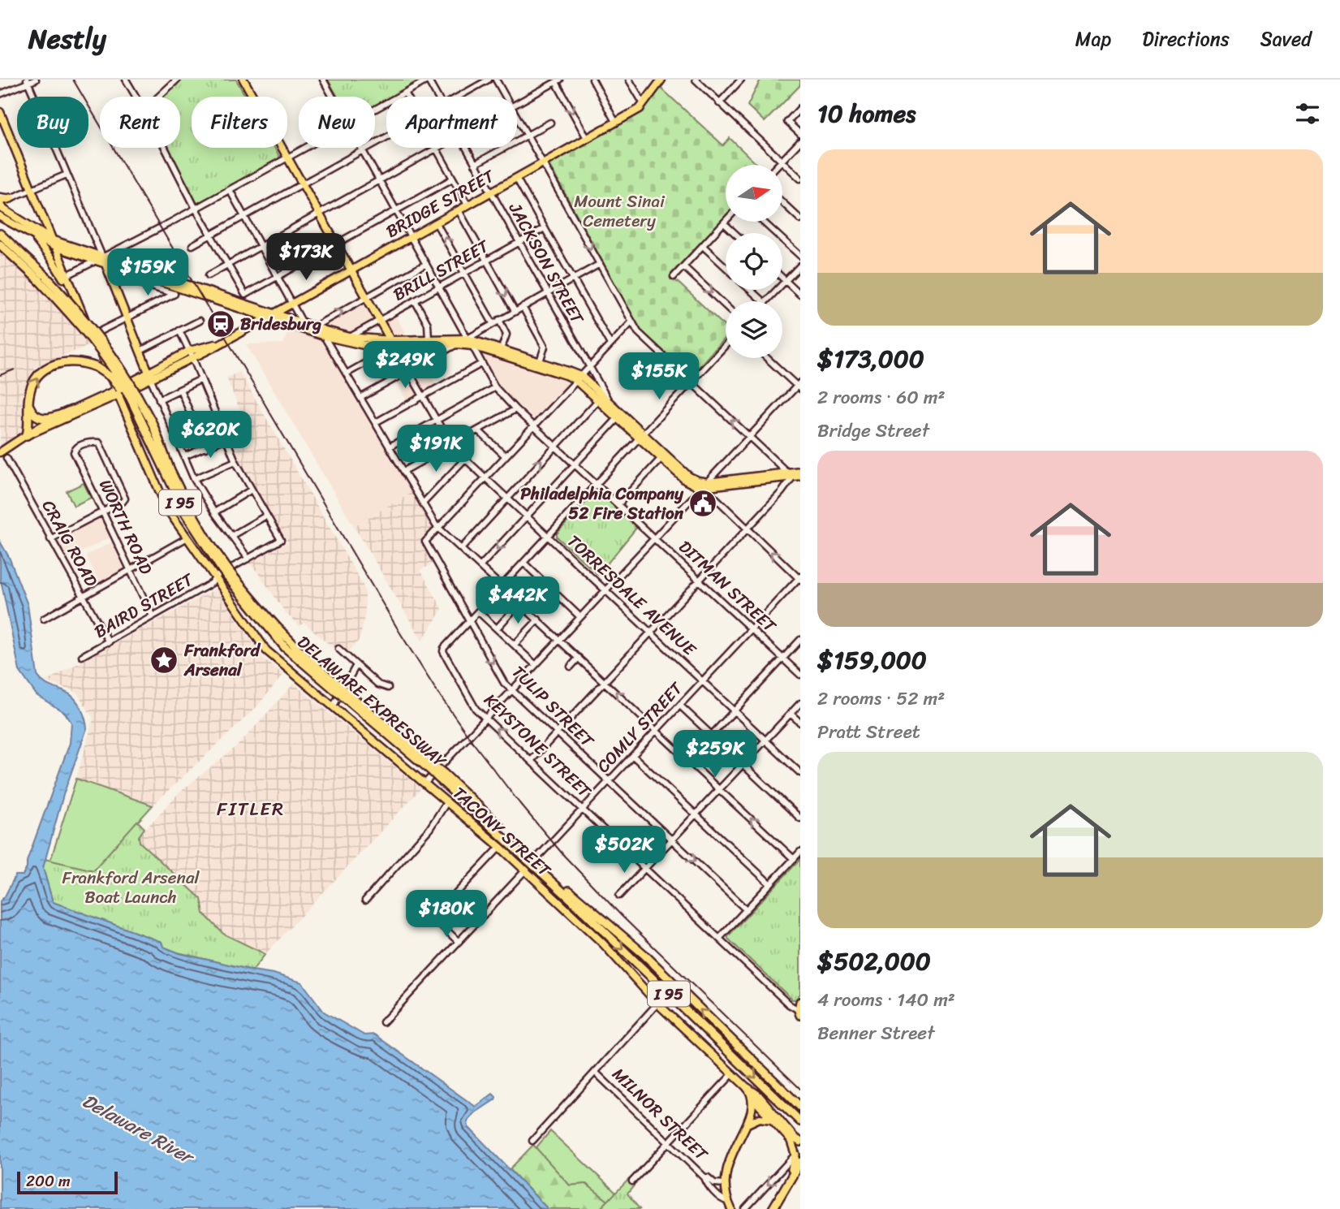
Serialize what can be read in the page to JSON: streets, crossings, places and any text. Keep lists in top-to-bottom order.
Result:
{
  "streets": {
    "highway": ["I 95", "DELAWARE EXPRESSWAY"],
    "main road": ["BRIDGE STREET", "TORRESDALE AVENUE", "TACONY STREET"],
    "street": [
      "JACKSON STREET",
      "BRILL STREET",
      "WORTH ROAD",
      "CRAIG ROAD",
      "DITMAN STREET",
      "BAIRD STREET",
      "TULIP STREET",
      "COMLY STREET",
      "KEYSTONE STREET",
      "MILNOR STREET"
    ]
  },
  "crossings": [
    ["BRIDGE STREET", "JACKSON STREET"],
    ["BRIDGE STREET", "TORRESDALE AVENUE"],
    ["BRIDGE STREET", "TACONY STREET"],
    ["JACKSON STREET", "BRILL STREET"],
    ["BRILL STREET", "TORRESDALE AVENUE"],
    ["WORTH ROAD", "BAIRD STREET"],
    ["CRAIG ROAD", "BAIRD STREET"],
    ["DITMAN STREET", "COMLY STREET"],
    ["TORRESDALE AVENUE", "COMLY STREET"],
    ["BAIRD STREET", "TACONY STREET"],
    ["TULIP STREET", "COMLY STREET"],
    ["TULIP STREET", "KEYSTONE STREET"],
    ["COMLY STREET", "KEYSTONE STREET"],
    ["COMLY STREET", "TACONY STREET"]
  ],
  "districts": ["FITLER"],
  "water": ["Delaware River"],
  "parks": ["Mount Sinai Cemetery", "Frankford Arsenal Boat Launch"],
  "places": {
    "station": ["Bridesburg"],
    "public building": ["Philadelphia Company 52 Fire Station"],
    "place": ["Frankford Arsenal"]
  },
  "scale_bar": "200 m",
  "north": "right",
  "page": {
    "header": "Nestly",
    "nav": ["Map", "Directions", "Saved"],
    "heading": "10 homes",
    "chip": [
      "Buy",
      "Rent",
      "Filters",
      "New",
      "Apartment"
    ],
    "list": [
      {
        "name": "$173,000",
        "note": "2 rooms · 60 m² · Bridge Street"
      },
      {
        "name": "$159,000",
        "note": "2 rooms · 52 m² · Pratt Street"
      },
      {
        "name": "$502,000",
        "note": "4 rooms · 140 m² · Benner Street"
      }
    ],
    "price": [
      "$173K",
      "$159K",
      "$249K",
      "$155K",
      "$620K",
      "$191K",
      "$442K",
      "$259K",
      "$502K",
      "$180K"
    ],
    "scale": "200 m"
  }
}
